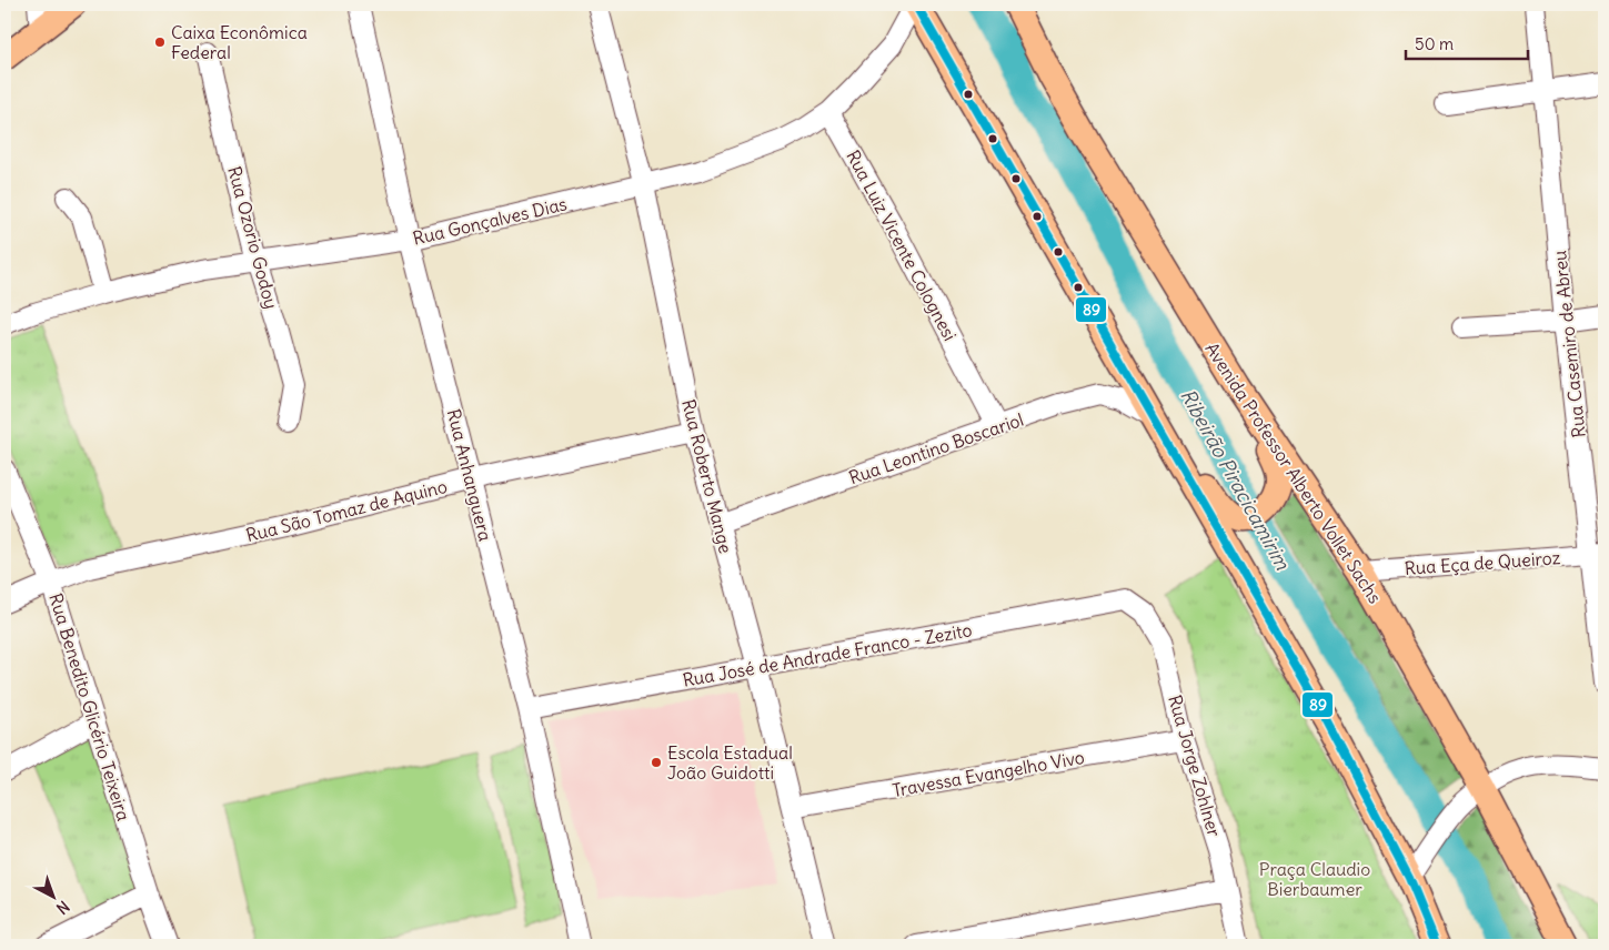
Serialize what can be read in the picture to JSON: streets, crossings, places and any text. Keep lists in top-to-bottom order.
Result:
{
  "streets": {
    "main road": ["Avenida Professor Alberto Vollet Sachs"],
    "street": [
      "Rua Gonçalves Dias",
      "Rua Ozorio Godoy",
      "Rua Luiz Vicente Colognesi",
      "Rua Casemiro de Abreu",
      "Rua Leontino Boscariol",
      "Rua Anhanguera",
      "Rua Roberto Mange",
      "Rua São Tomaz de Aquino",
      "Rua Eça de Queiroz",
      "Rua José de Andrade Franco - Zezito",
      "Rua Benedito Glicério Teixeira",
      "Rua Jorge Zohlner",
      "Travessa Evangelho Vivo"
    ]
  },
  "crossings": [
    ["Rua Gonçalves Dias", "Rua Ozorio Godoy"],
    ["Rua Gonçalves Dias", "Rua Luiz Vicente Colognesi"],
    ["Rua Gonçalves Dias", "Rua Anhanguera"],
    ["Rua Gonçalves Dias", "Rua Roberto Mange"],
    ["Rua Luiz Vicente Colognesi", "Rua Leontino Boscariol"],
    ["Rua Casemiro de Abreu", "Rua Eça de Queiroz"],
    ["Rua Leontino Boscariol", "Rua Roberto Mange"],
    ["Avenida Professor Alberto Vollet Sachs", "Rua Eça de Queiroz"],
    ["Rua Anhanguera", "Rua São Tomaz de Aquino"],
    ["Rua Anhanguera", "Rua José de Andrade Franco - Zezito"],
    ["Rua Roberto Mange", "Rua São Tomaz de Aquino"],
    ["Rua Roberto Mange", "Rua José de Andrade Franco - Zezito"],
    ["Rua Roberto Mange", "Travessa Evangelho Vivo"],
    ["Rua São Tomaz de Aquino", "Rua Benedito Glicério Teixeira"],
    ["Rua José de Andrade Franco - Zezito", "Rua Jorge Zohlner"],
    ["Rua Jorge Zohlner", "Travessa Evangelho Vivo"]
  ],
  "water": ["Ribeirão Piracicamirim"],
  "parks": ["Praça Claudio Bierbaumer"],
  "places": ["Caixa Econômica Federal", "Escola Estadual João Guidotti"],
  "lines": ["transit line 89"],
  "scale_bar": "50 m",
  "north": "bottom right"
}
